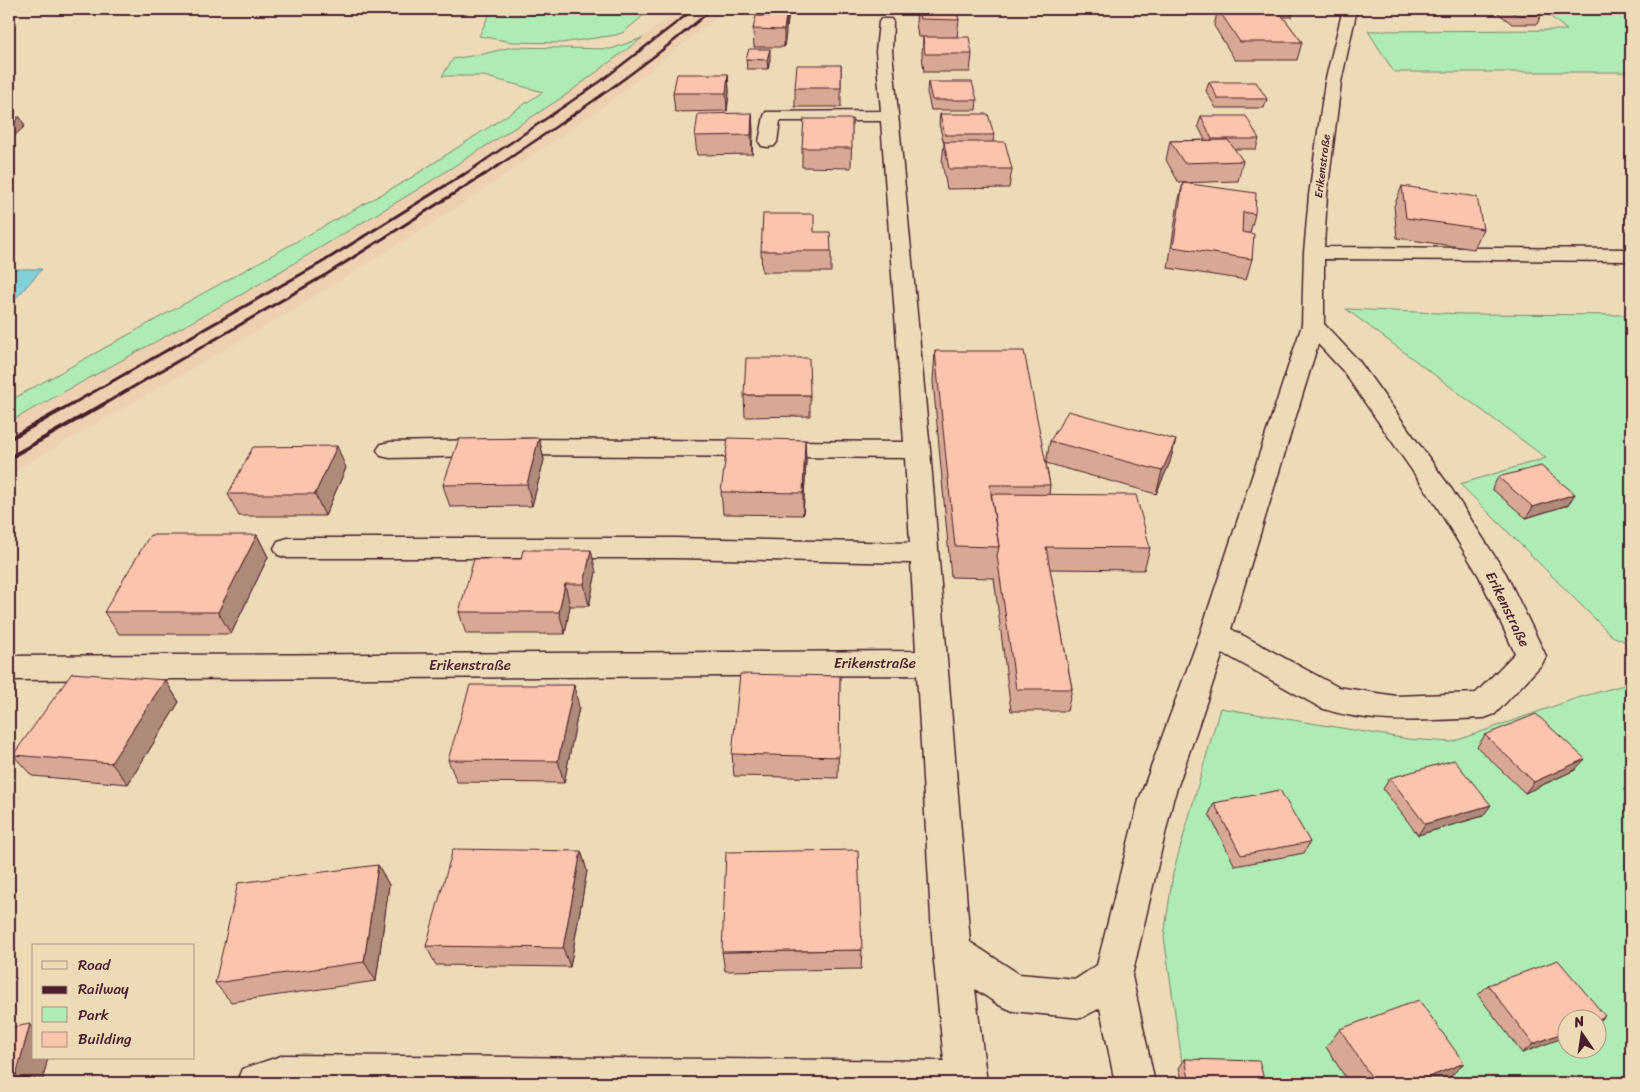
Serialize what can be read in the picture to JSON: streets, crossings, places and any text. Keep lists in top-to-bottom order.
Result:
{
  "streets": {
    "street": ["Erikenstraße"]
  },
  "legend": [
    "Road",
    "Railway",
    "Park",
    "Building"
  ],
  "north": "top"
}
